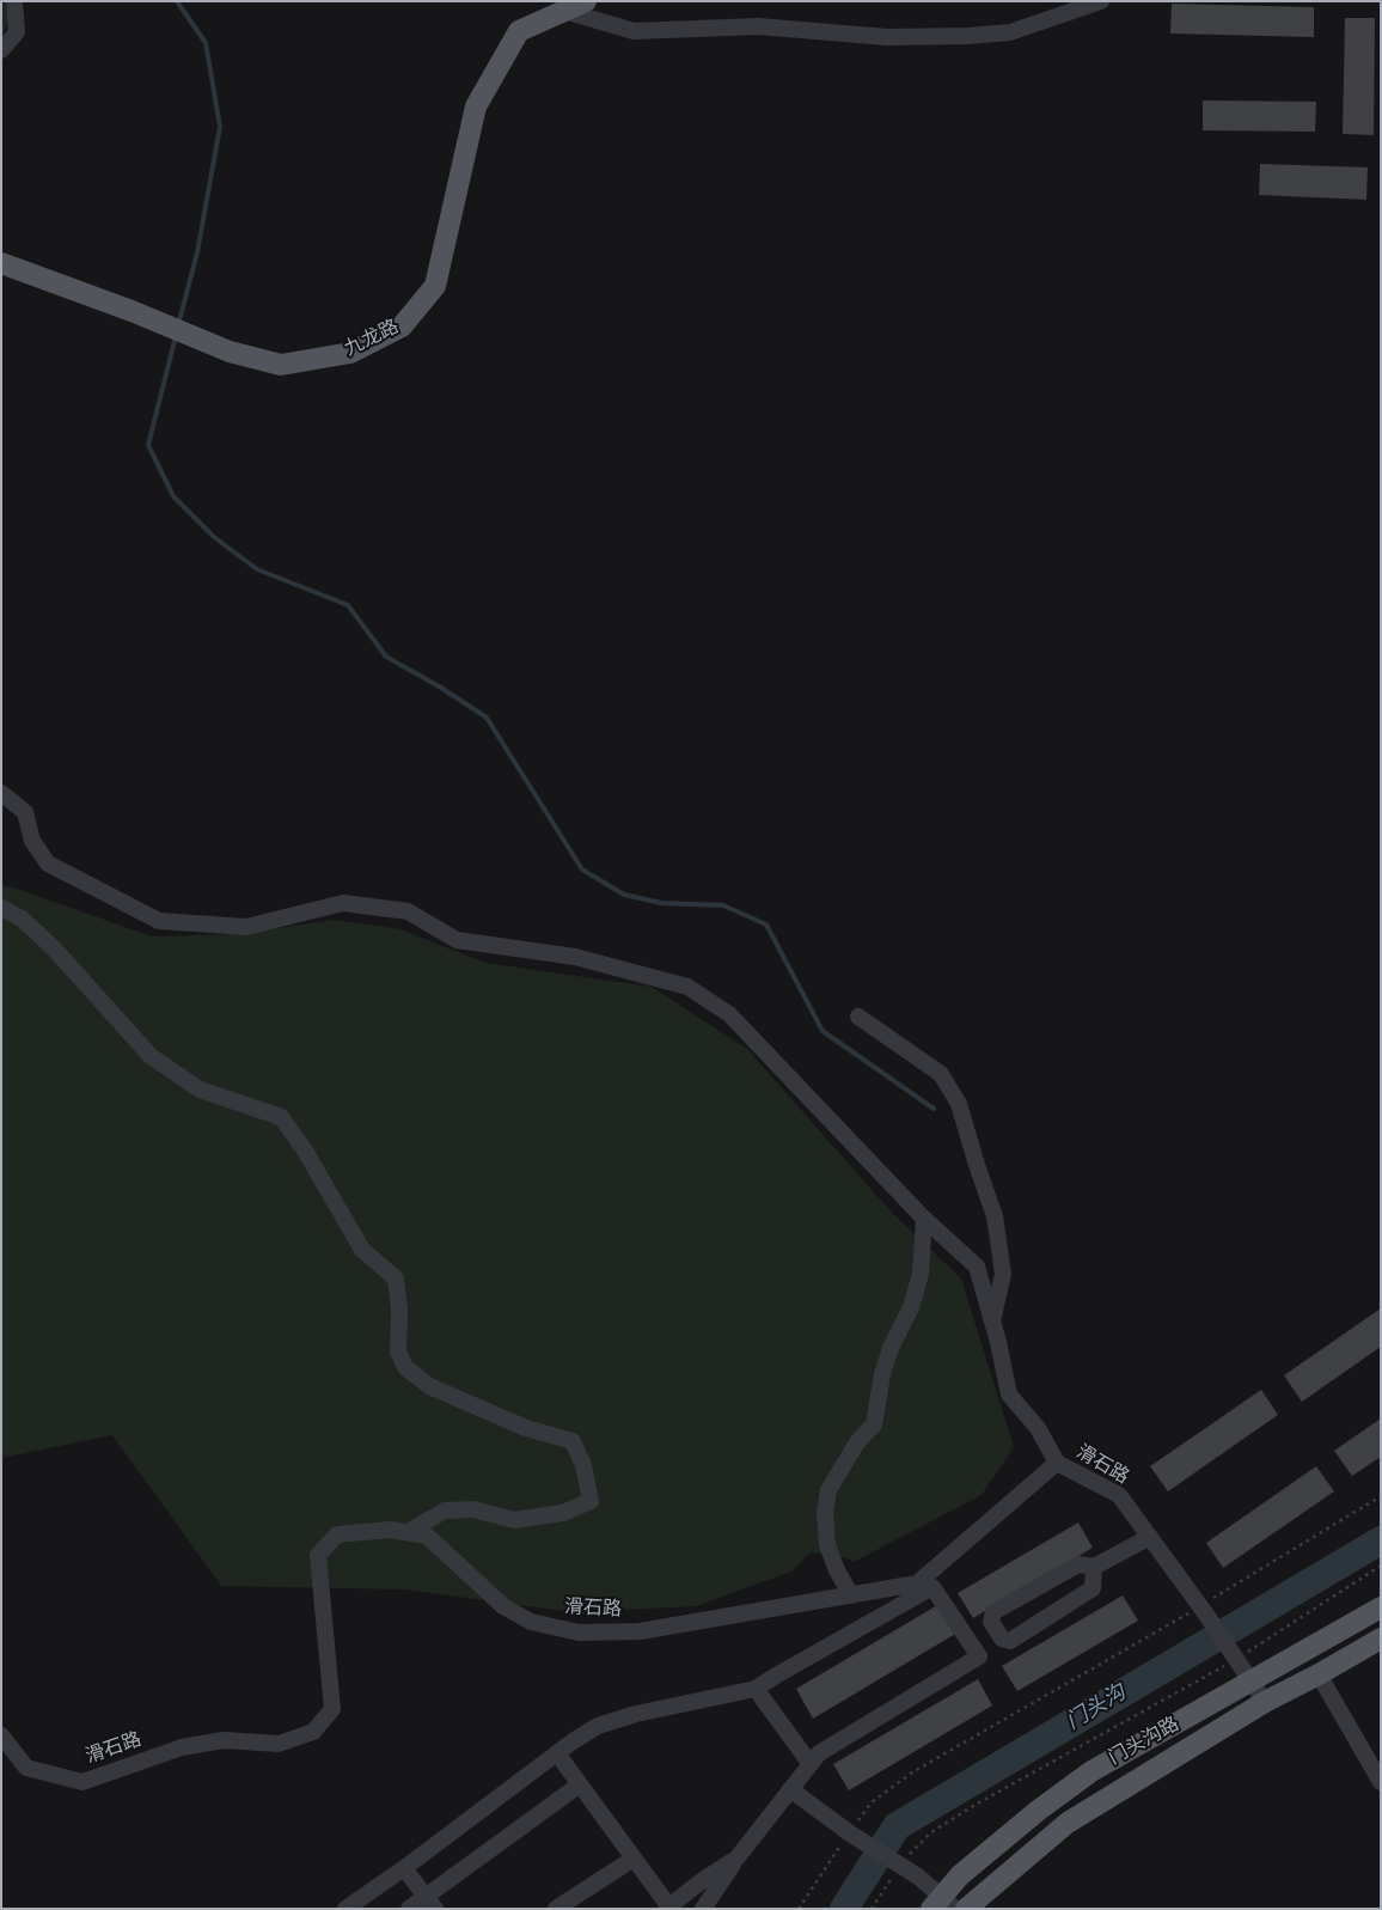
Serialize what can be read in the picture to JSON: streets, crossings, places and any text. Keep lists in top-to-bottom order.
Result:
{
  "streets": {
    "main road": ["九龙路", "门头沟路"],
    "street": ["滑石路"]
  },
  "crossings": [
    ["滑石路", "门头沟路"]
  ],
  "water": ["门头沟"]
}
